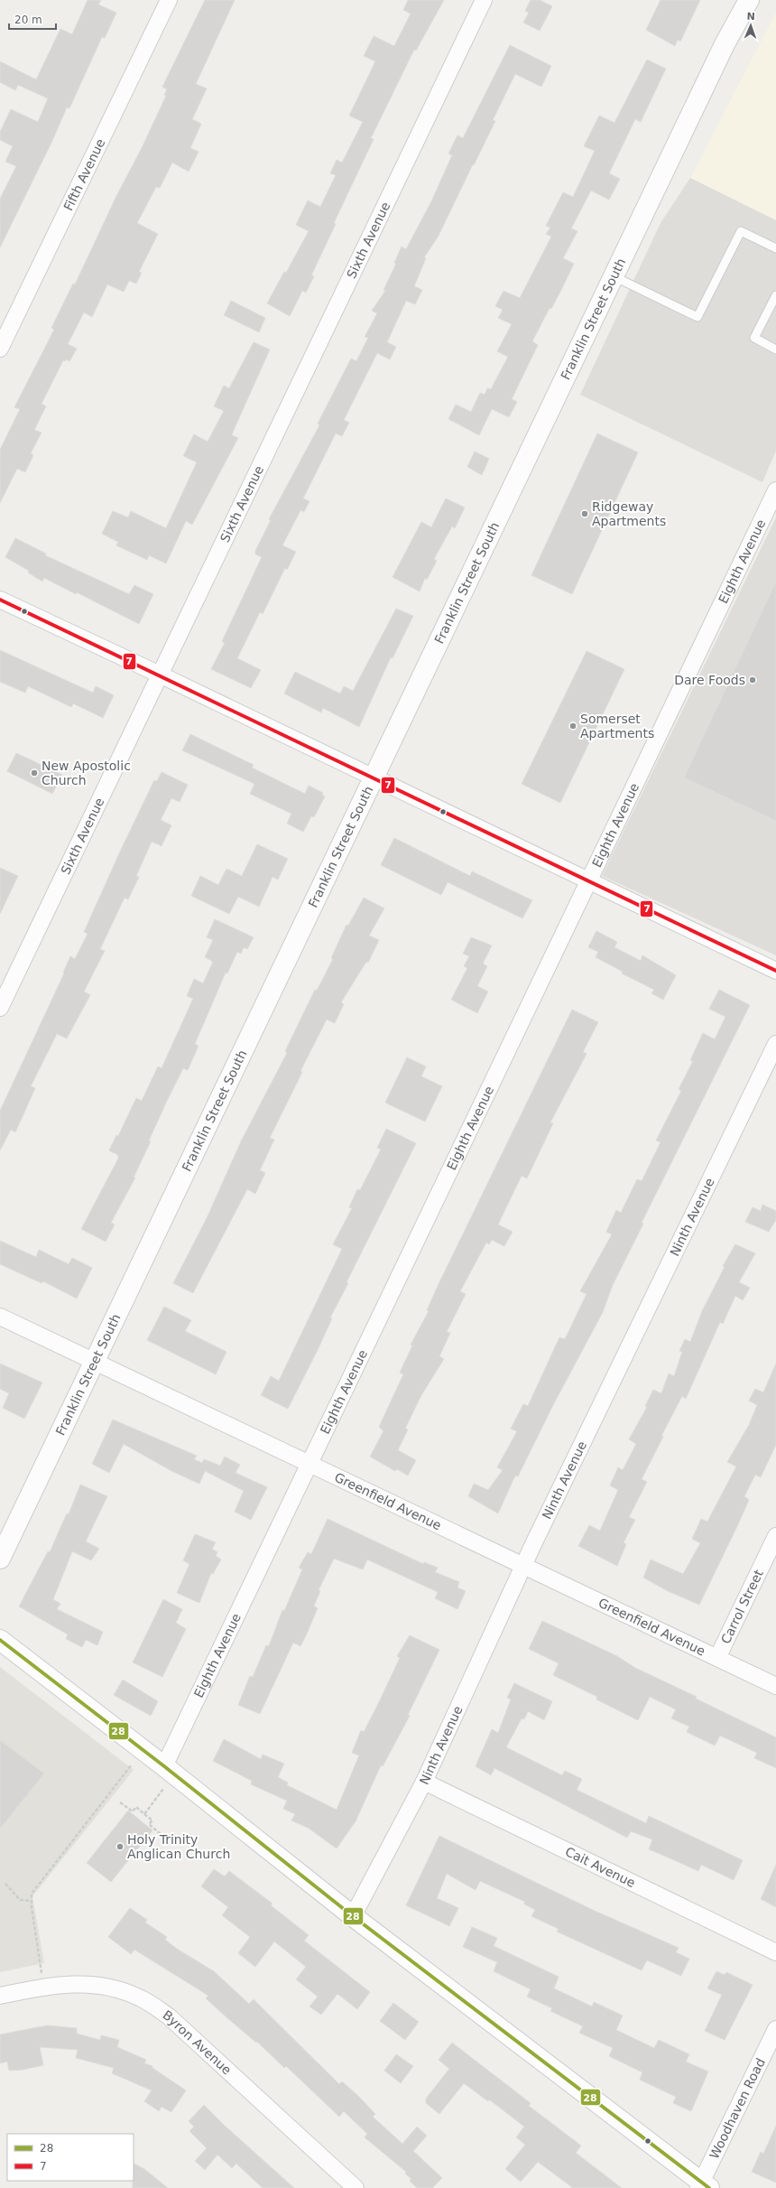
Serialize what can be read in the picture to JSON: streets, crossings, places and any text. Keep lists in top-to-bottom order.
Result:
{
  "streets": {
    "street": [
      "Fifth Avenue",
      "Sixth Avenue",
      "Franklin Street South",
      "Eighth Avenue",
      "Ninth Avenue",
      "Greenfield Avenue",
      "Carrol Street",
      "Cait Avenue",
      "Byron Avenue",
      "Woodhaven Road"
    ]
  },
  "crossings": [
    ["Franklin Street South", "Greenfield Avenue"],
    ["Eighth Avenue", "Greenfield Avenue"],
    ["Ninth Avenue", "Greenfield Avenue"],
    ["Ninth Avenue", "Cait Avenue"],
    ["Greenfield Avenue", "Carrol Street"]
  ],
  "places": [
    "Ridgeway Apartments",
    "Dare Foods",
    "Somerset Apartments",
    "New Apostolic Church",
    "Holy Trinity Anglican Church"
  ],
  "lines": ["transit line 7", "transit line 28"],
  "legend": ["28", "7"],
  "scale_bar": "20 m",
  "north": "top"
}
